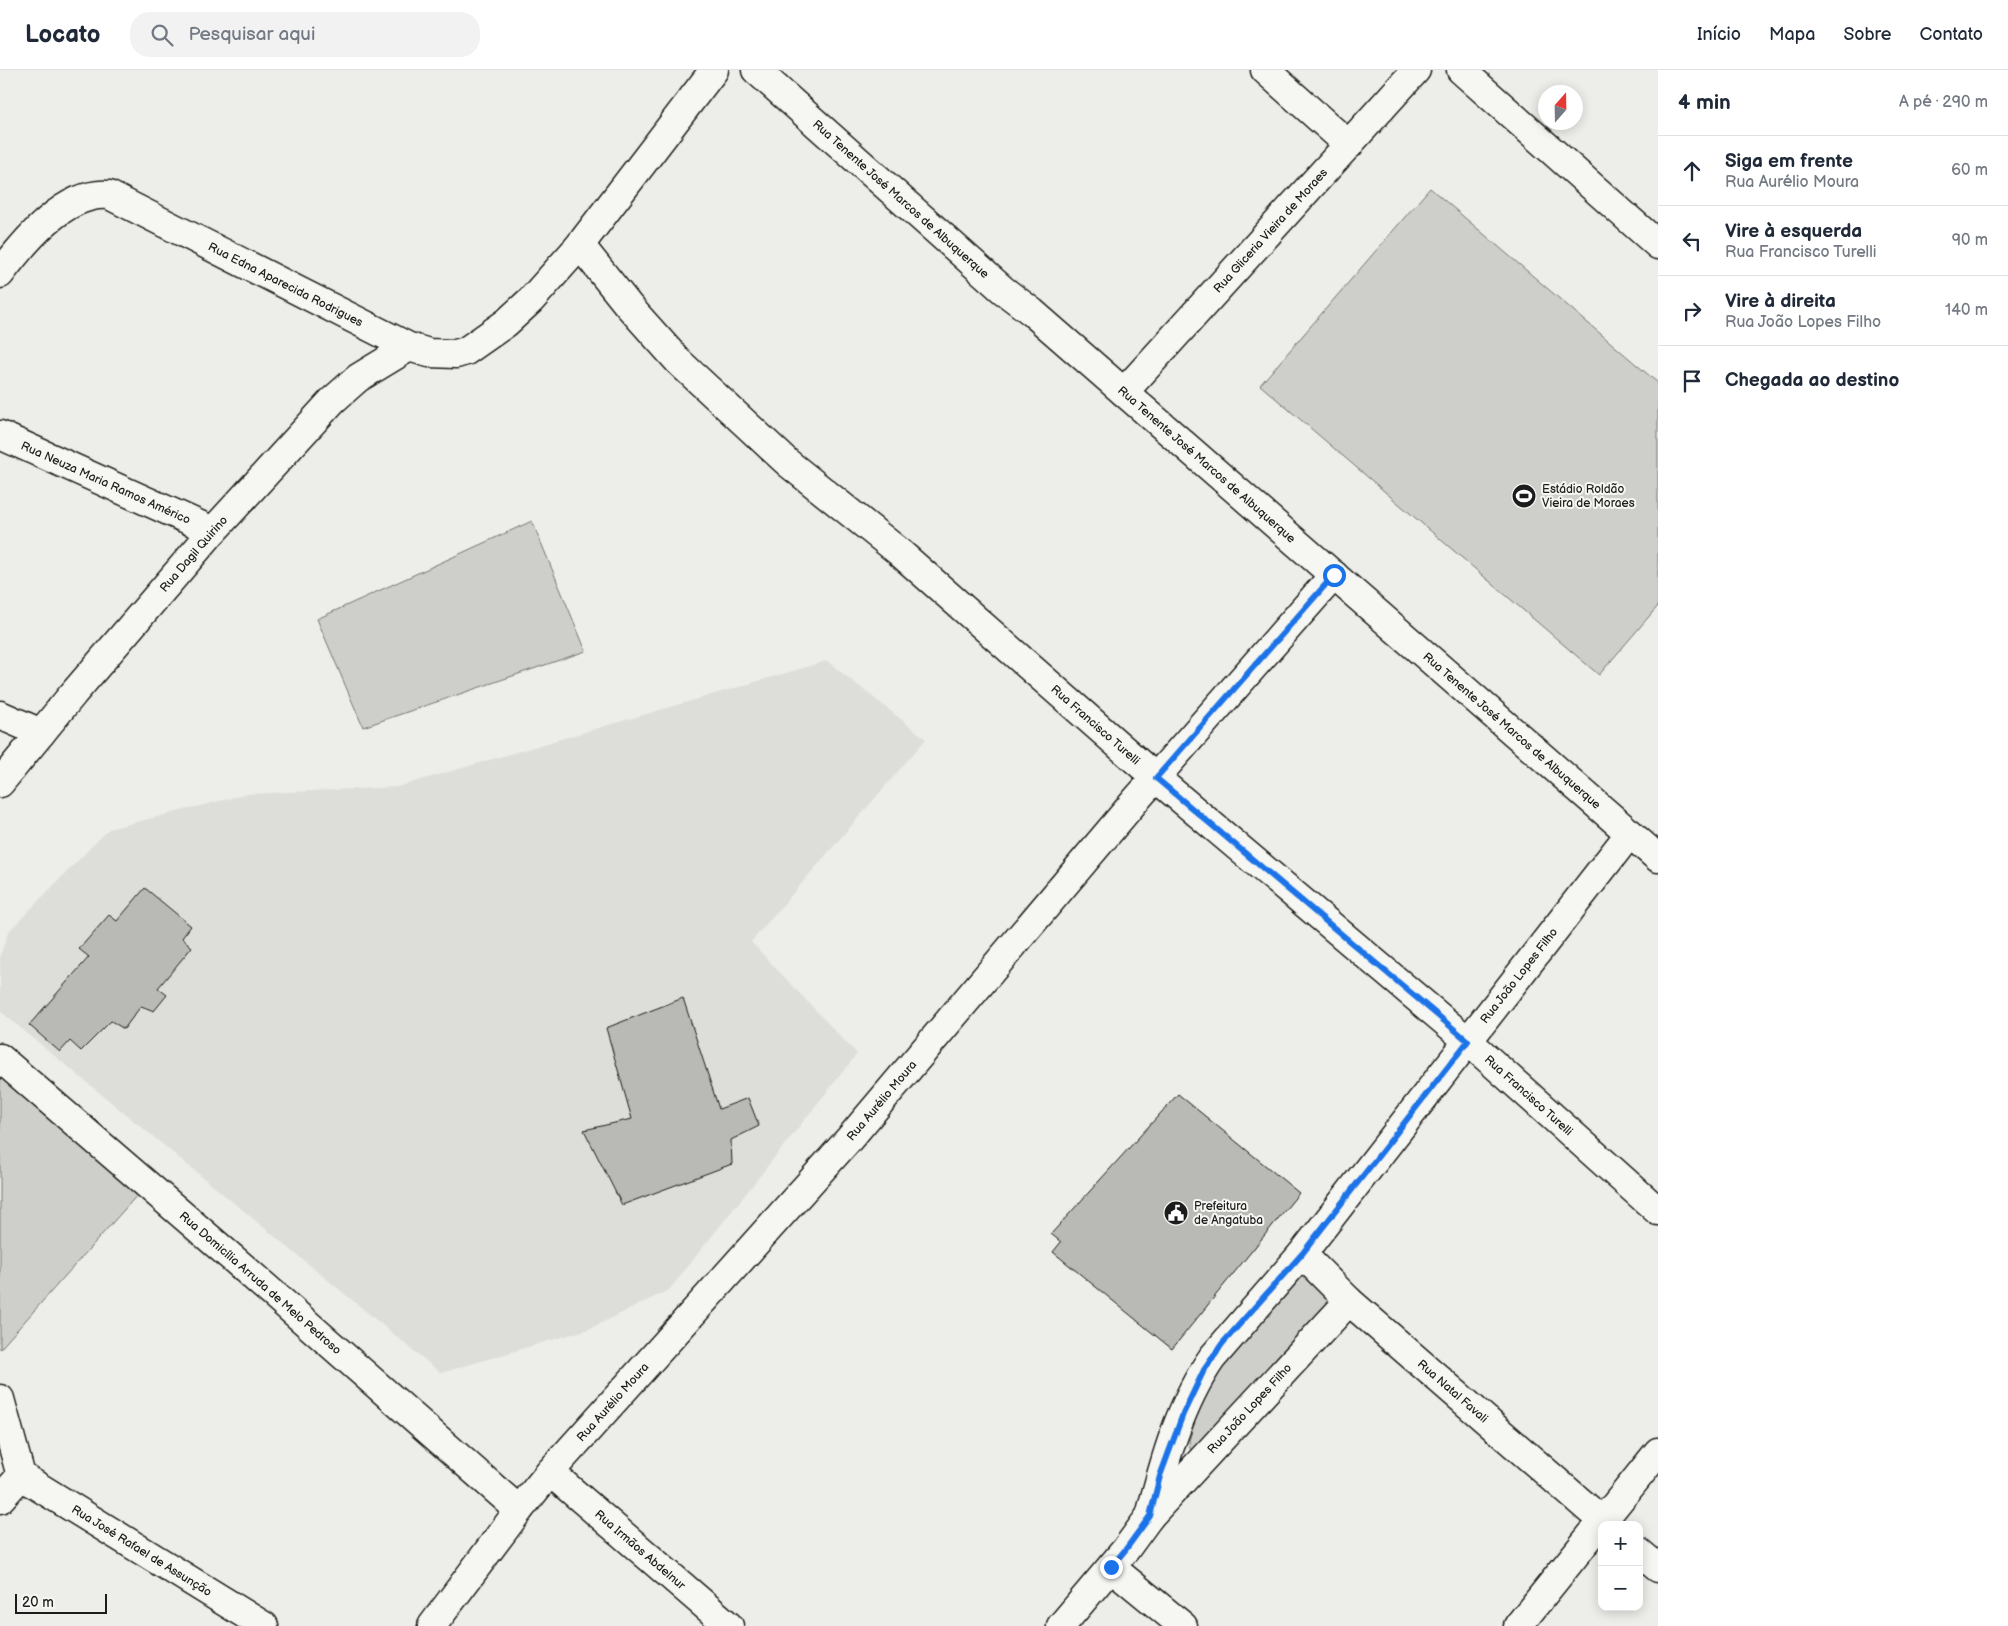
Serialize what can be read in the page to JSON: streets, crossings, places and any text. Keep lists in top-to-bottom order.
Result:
{
  "streets": {
    "street": [
      "Rua Tenente José Marcos de Albuquerque",
      "Rua Gliceria Vieira de Moraes",
      "Rua Edna Aparecida Rodrigues",
      "Rua Neuza Maria Ramos Américo",
      "Rua Dagil Quirino",
      "Rua Francisco Turelli",
      "Rua João Lopes Filho",
      "Rua Aurélio Moura",
      "Rua Domicília Arruda de Melo Pedroso",
      "Rua Natal Favali",
      "Rua Irmãos Abdelnur",
      "Rua José Rafael de Assunção"
    ]
  },
  "crossings": [
    ["Rua Tenente José Marcos de Albuquerque", "Rua Gliceria Vieira de Moraes"],
    ["Rua Tenente José Marcos de Albuquerque", "Rua João Lopes Filho"],
    ["Rua Tenente José Marcos de Albuquerque", "Rua Aurélio Moura"],
    ["Rua Edna Aparecida Rodrigues", "Rua Dagil Quirino"],
    ["Rua Edna Aparecida Rodrigues", "Rua Francisco Turelli"],
    ["Rua Neuza Maria Ramos Américo", "Rua Dagil Quirino"],
    ["Rua Francisco Turelli", "Rua João Lopes Filho"],
    ["Rua Francisco Turelli", "Rua Aurélio Moura"],
    ["Rua João Lopes Filho", "Rua Natal Favali"],
    ["Rua Aurélio Moura", "Rua Domicília Arruda de Melo Pedroso"],
    ["Rua Aurélio Moura", "Rua Irmãos Abdelnur"]
  ],
  "places": {
    "sports": ["Estádio Roldão Vieira de Moraes"],
    "public building": ["Prefeitura de Angatuba"]
  },
  "scale_bar": "20 m",
  "north": "top",
  "page": {
    "header": "Locato",
    "search": "Pesquisar aqui",
    "nav": [
      "Início",
      "Mapa",
      "Sobre",
      "Contato"
    ],
    "heading": ["4 min", "A pé · 290 m"],
    "list": [
      ["Siga em frente", "Rua Aurélio Moura", "60 m"],
      ["Vire à esquerda", "Rua Francisco Turelli", "90 m"],
      ["Vire à direita", "Rua João Lopes Filho", "140 m"],
      "Chegada ao destino"
    ],
    "map_buttons": ["+", "−"],
    "scale": "20 m"
  }
}
